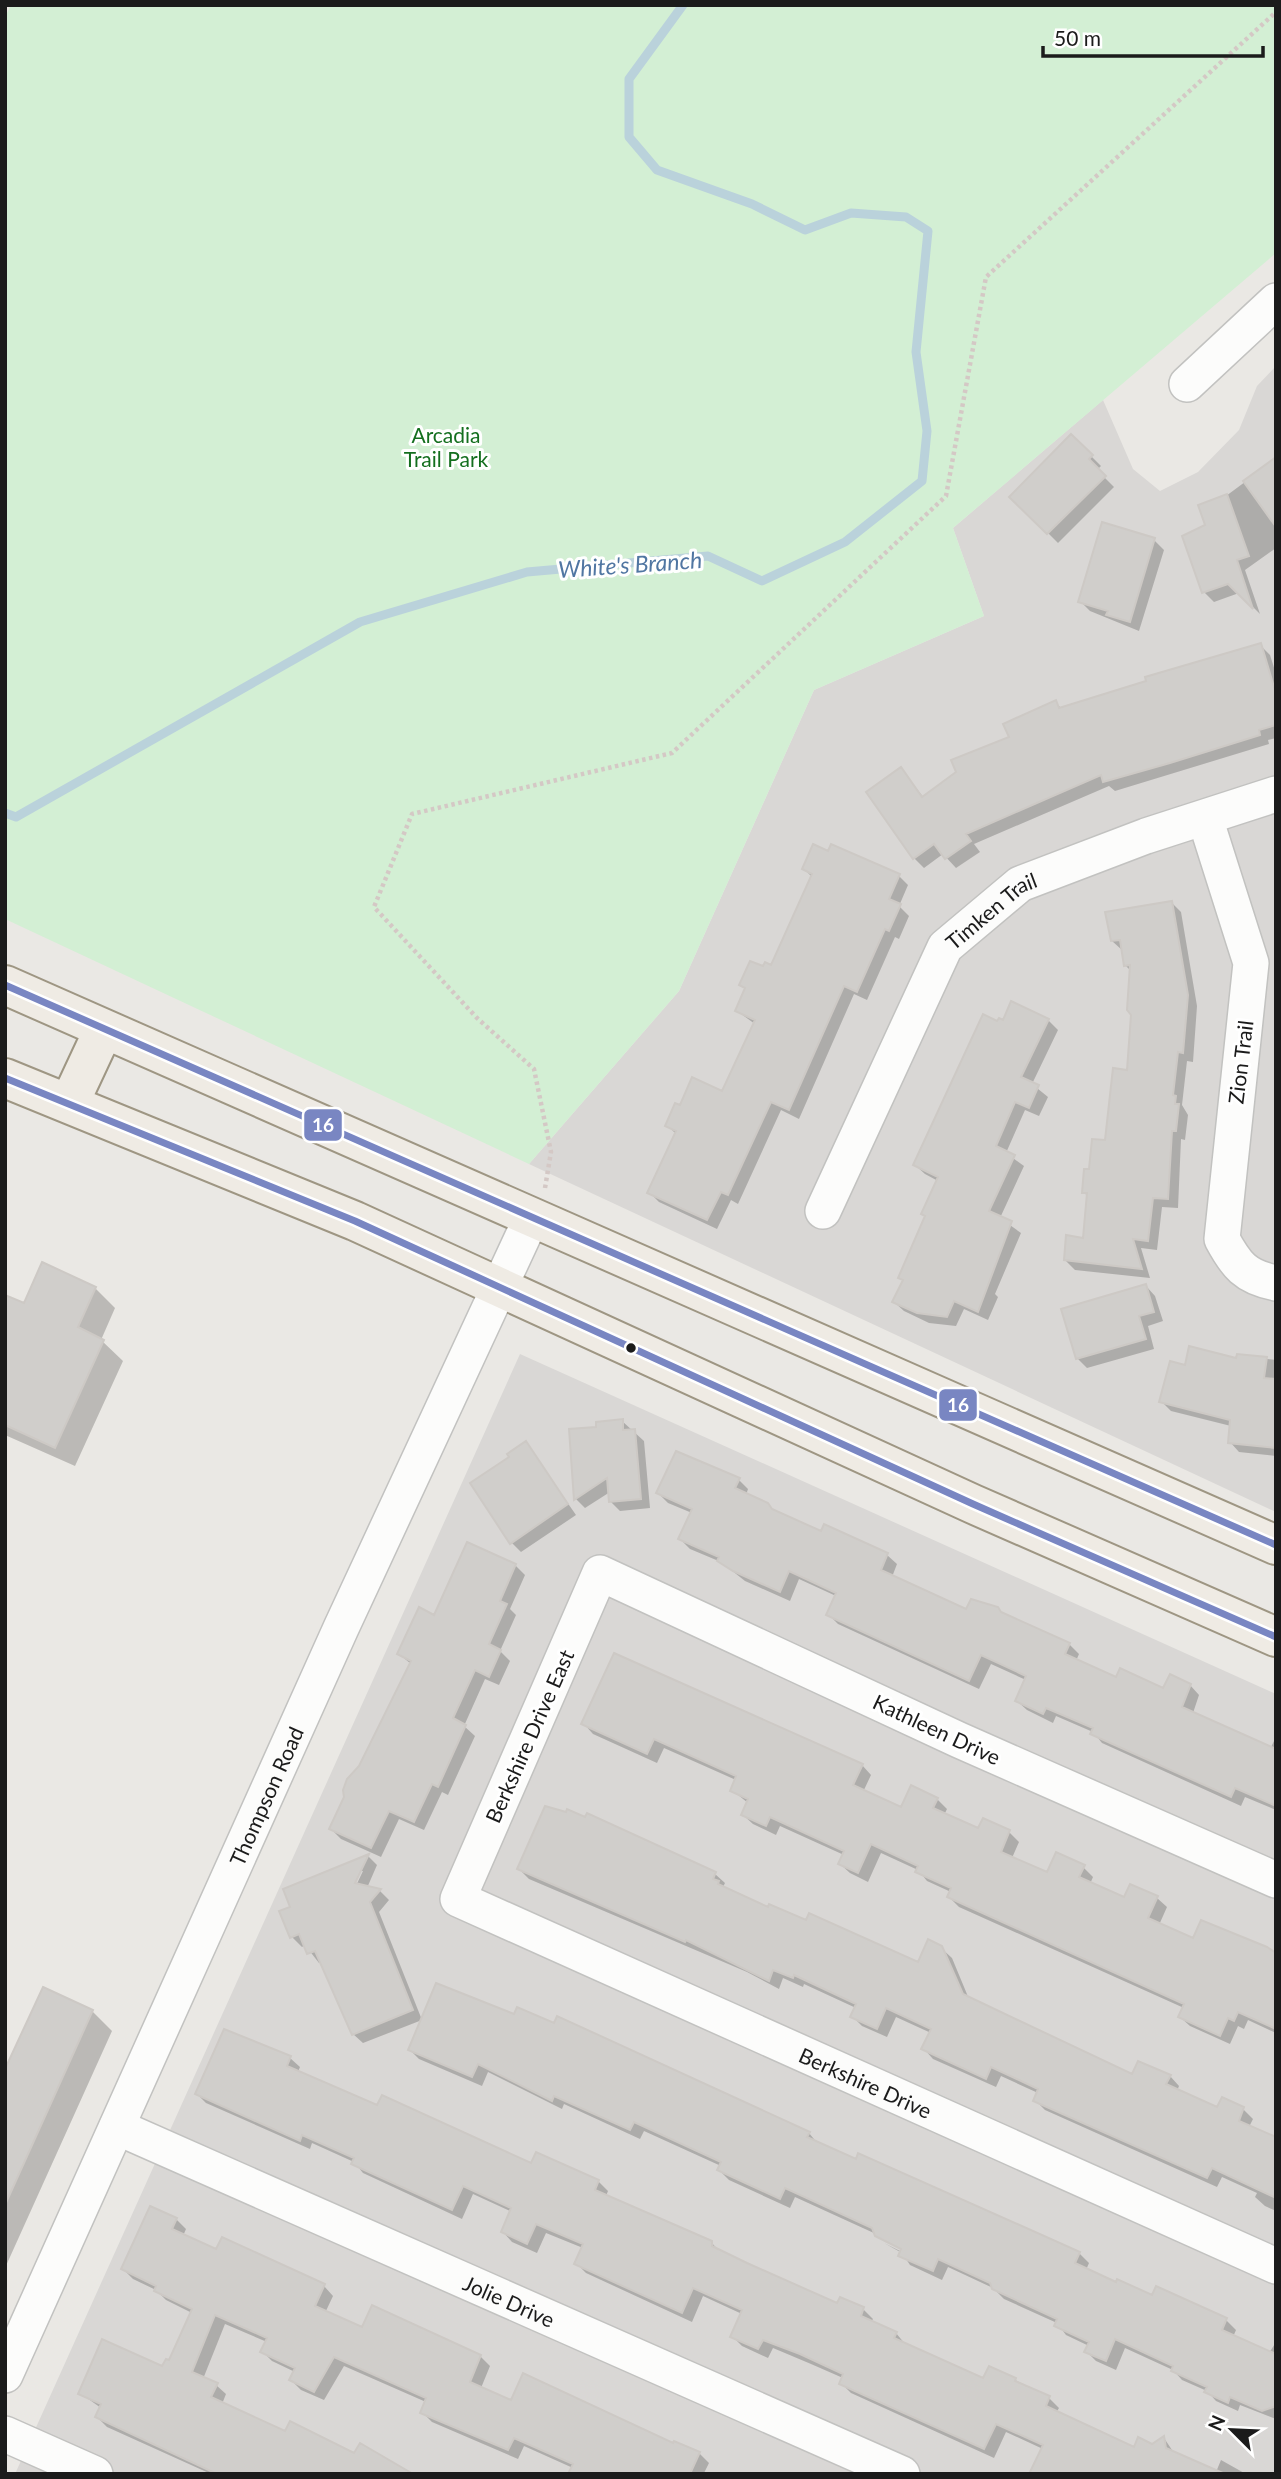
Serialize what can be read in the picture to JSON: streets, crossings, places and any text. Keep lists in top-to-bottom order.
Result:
{
  "streets": {
    "street": [
      "Timken Trail",
      "Zion Trail",
      "Kathleen Drive",
      "Berkshire Drive East",
      "Thompson Road",
      "Berkshire Drive",
      "Jolie Drive"
    ]
  },
  "crossings": [
    ["Timken Trail", "Zion Trail"],
    ["Kathleen Drive", "Berkshire Drive East"],
    ["Berkshire Drive East", "Berkshire Drive"],
    ["Thompson Road", "Jolie Drive"]
  ],
  "water": ["White's Branch"],
  "parks": ["Arcadia Trail Park"],
  "lines": ["transit line 16"],
  "scale_bar": "50 m",
  "north": "top left"
}
